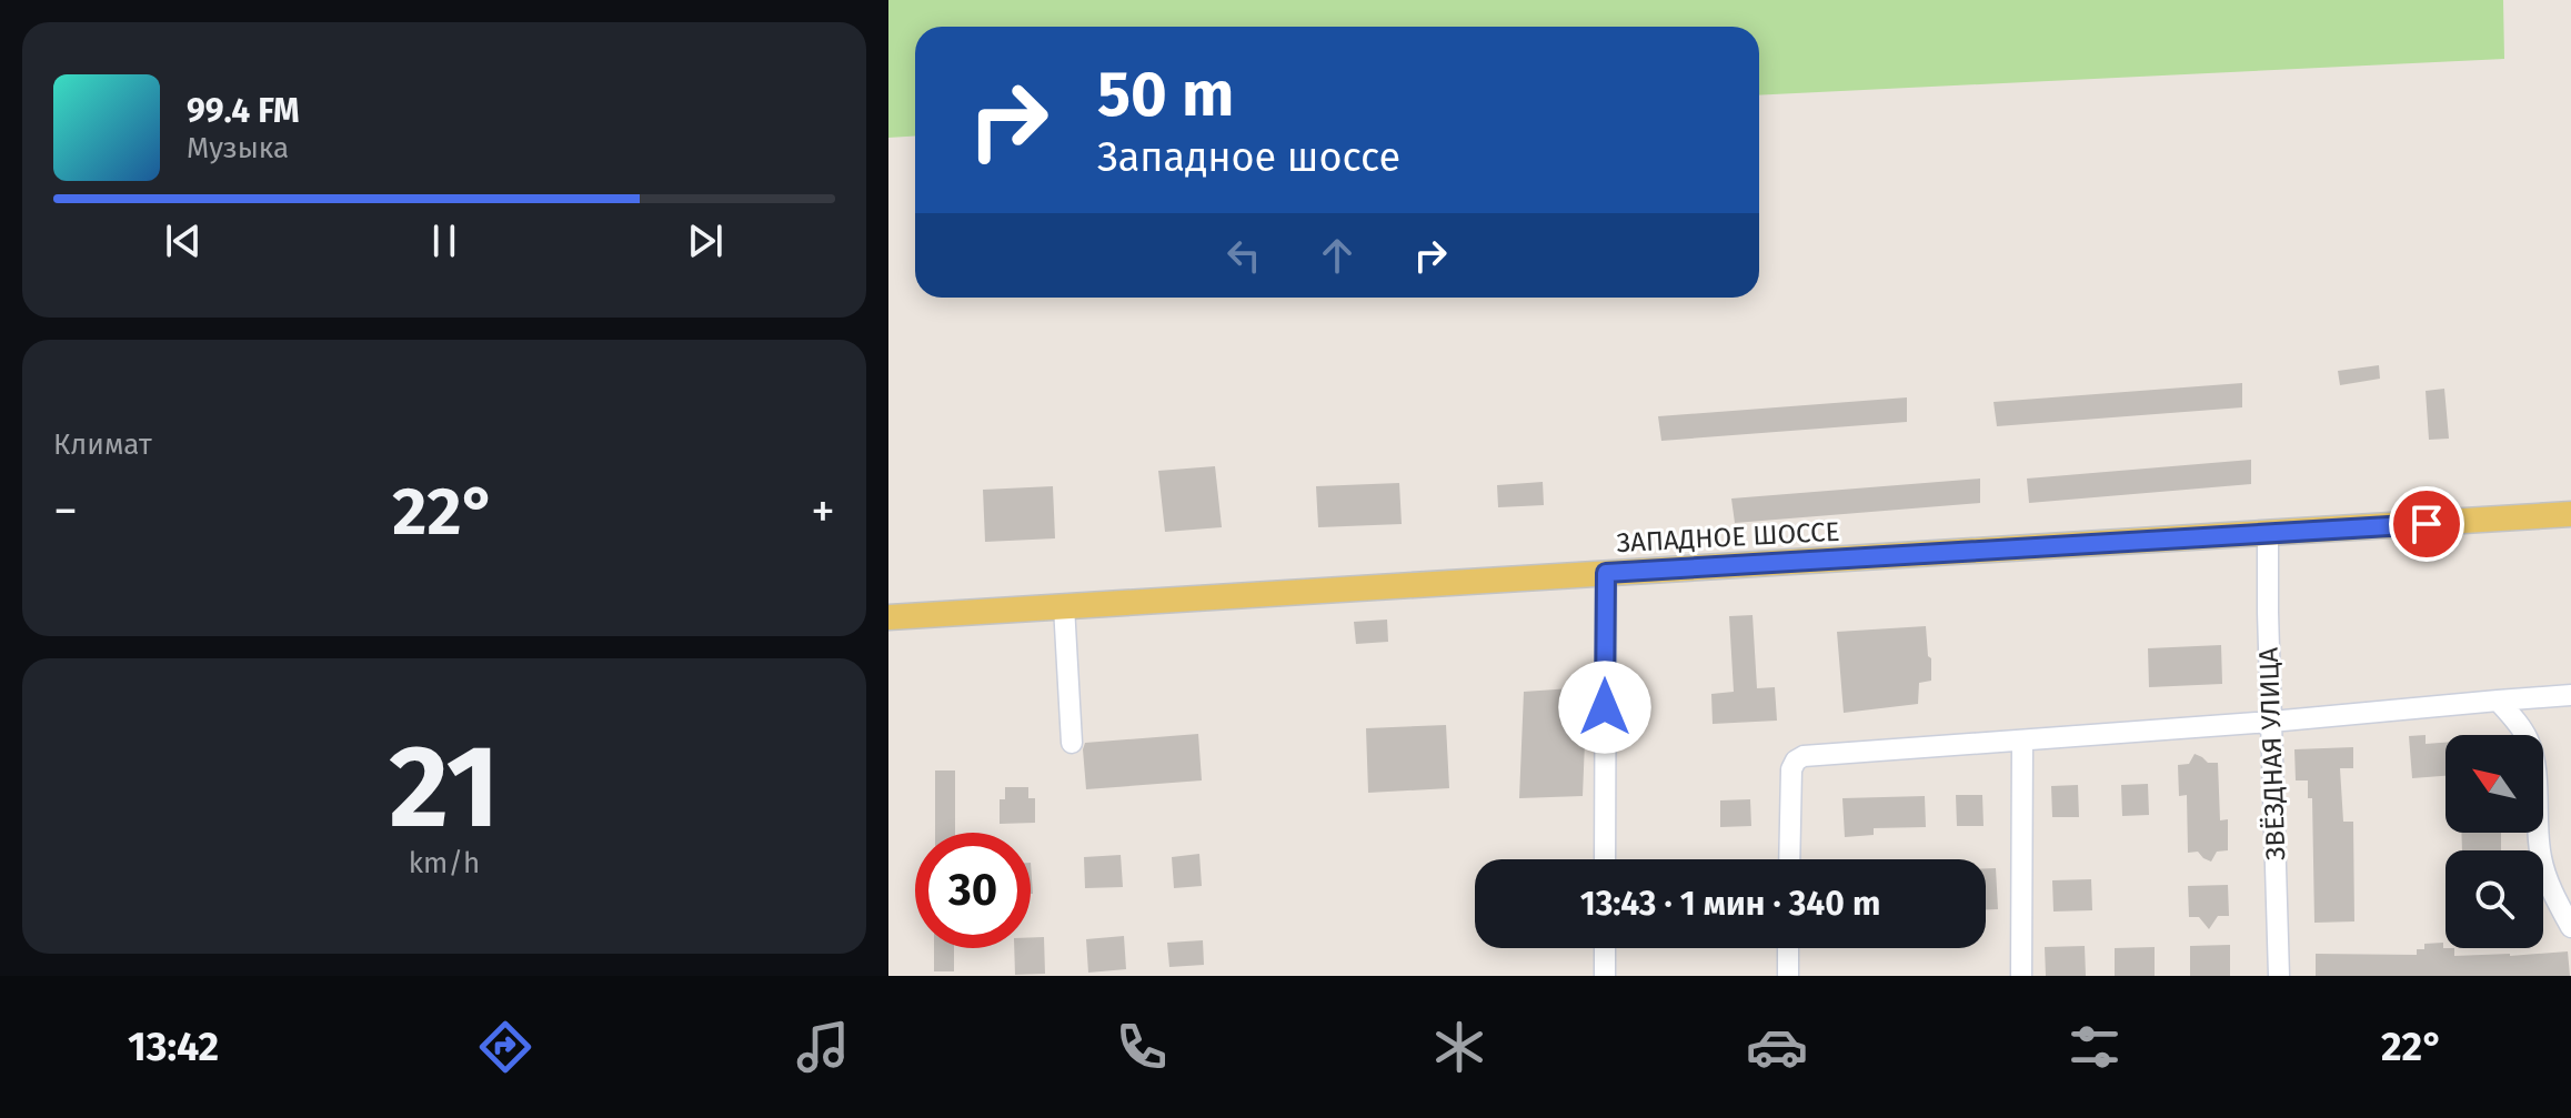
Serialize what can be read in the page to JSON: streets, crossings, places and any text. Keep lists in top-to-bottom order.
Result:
{
  "streets": {
    "main road": ["ЗАПАДНОЕ ШОССЕ"],
    "street": ["ЗВЁЗДНАЯ УЛИЦА"]
  },
  "crossings": [
    ["ЗАПАДНОЕ ШОССЕ", "ЗВЁЗДНАЯ УЛИЦА"]
  ],
  "north": "top left",
  "page": {
    "turn": ["50 m", "Западное шоссе"],
    "song": ["99.4 FM", "Музыка"],
    "tile": [
      "Климат",
      ["21", "km/h"]
    ],
    "heat": ["−", "22°", "+"],
    "limit": "30",
    "trip": "13:43 · 1 мин · 340 m",
    "tabs": ["13:42", "22°"]
  }
}
